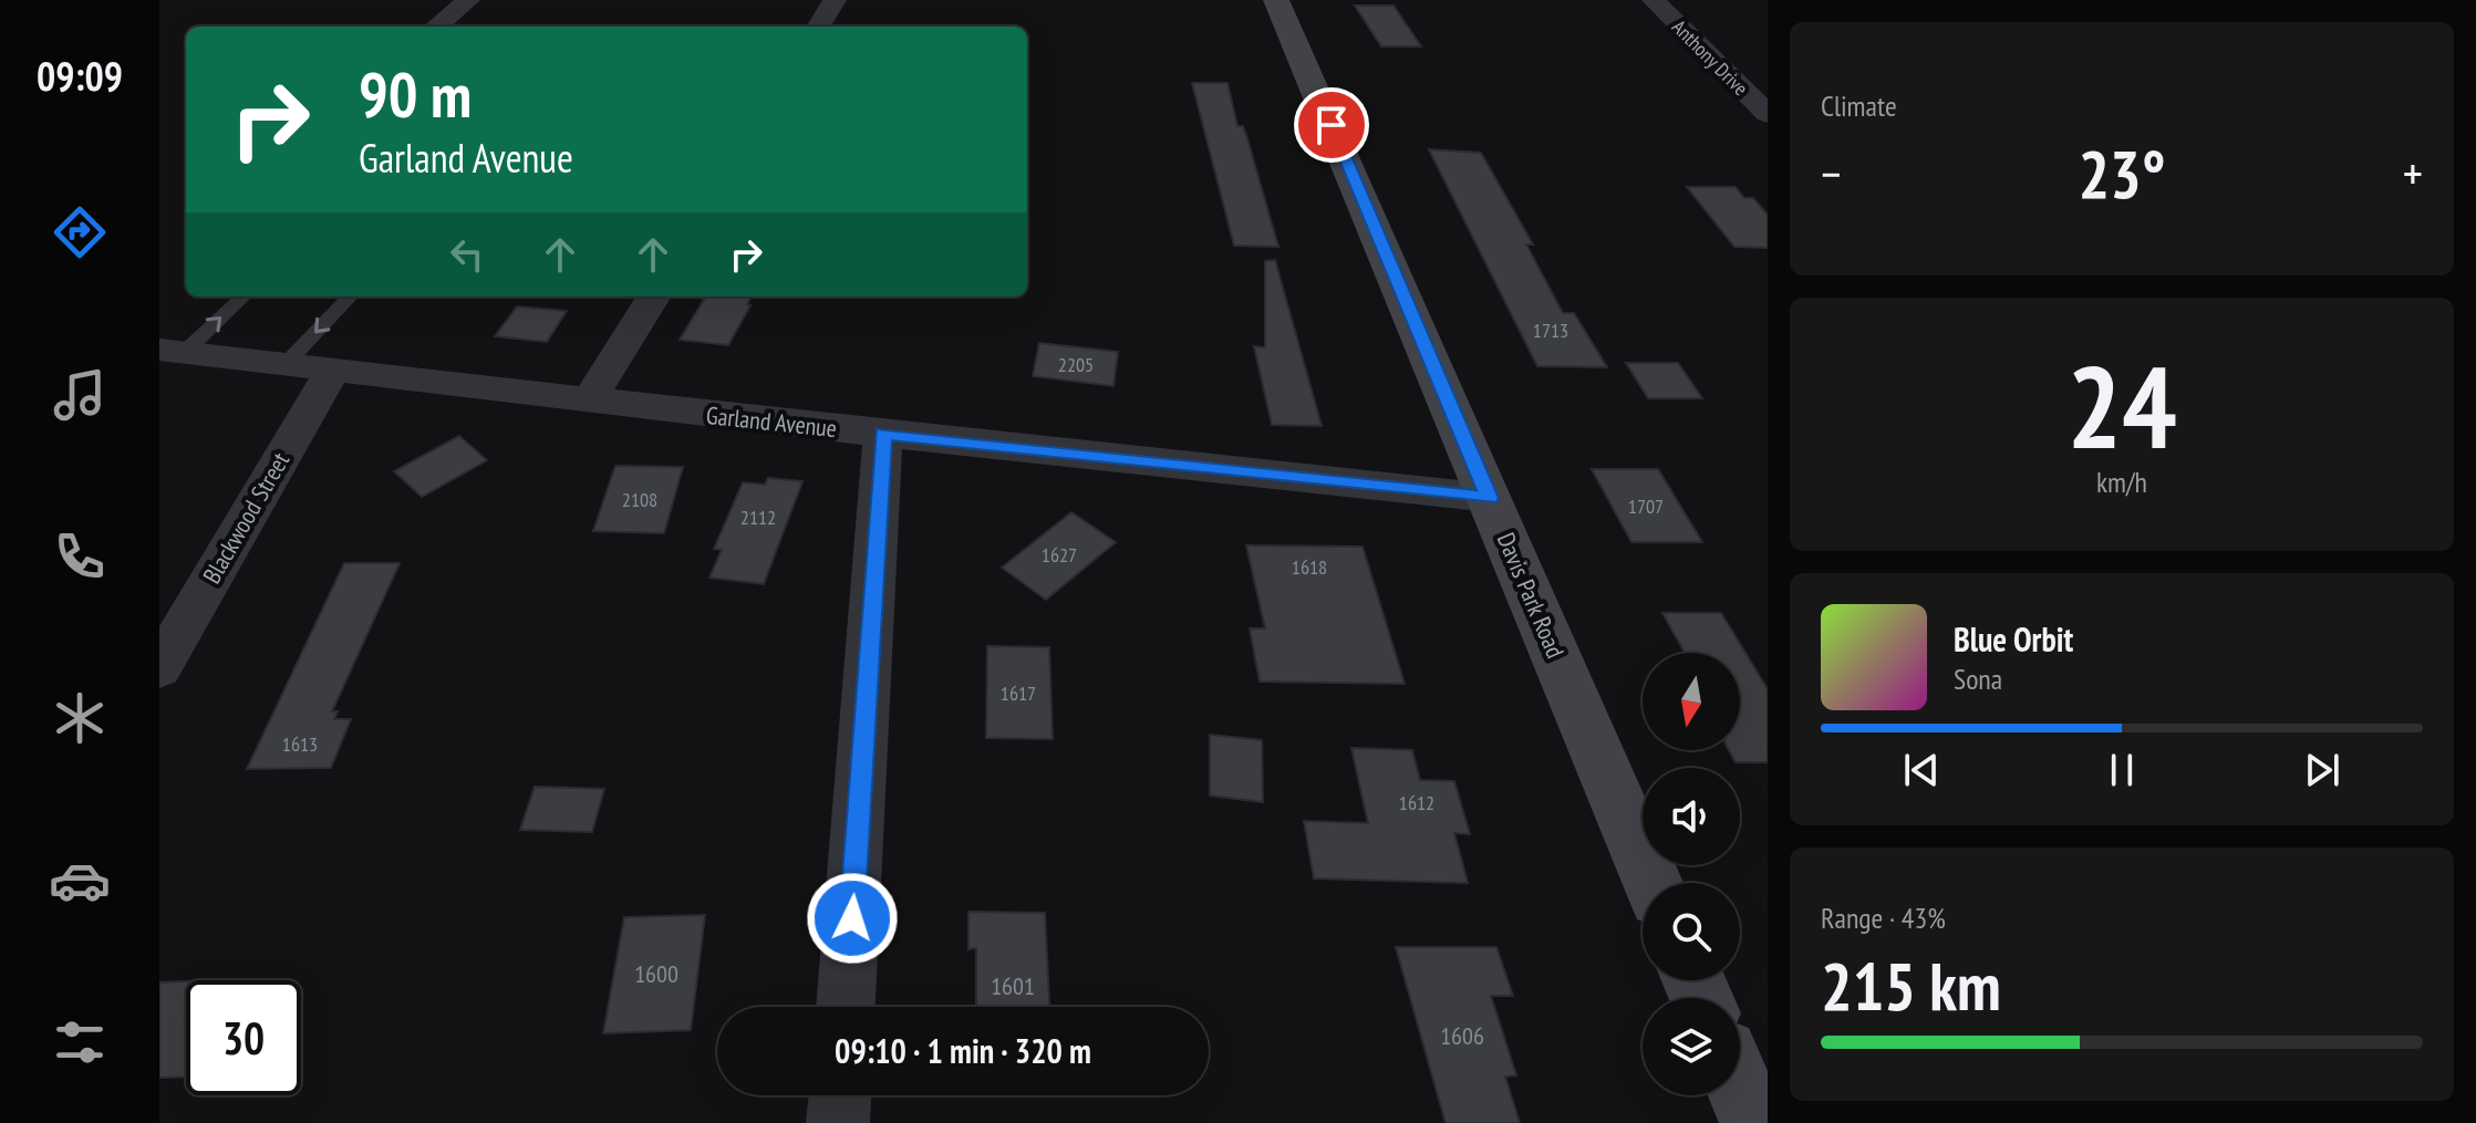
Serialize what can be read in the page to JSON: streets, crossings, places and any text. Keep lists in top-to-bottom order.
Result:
{
  "streets": {
    "main road": ["Davis Park Road"],
    "street": ["Anthony Drive", "Garland Avenue", "Blackwood Street"]
  },
  "crossings": [
    ["Garland Avenue", "Blackwood Street"],
    ["Garland Avenue", "Davis Park Road"]
  ],
  "house_numbers": [
    "1713",
    "2205",
    "2108",
    "1707",
    "2112",
    "1627",
    "1618",
    "1617",
    "1613",
    "1612",
    "1600",
    "1601",
    "1606"
  ],
  "north": "bottom",
  "page": {
    "tabs": "09:09",
    "tile": [
      "Climate",
      ["24", "km/h"],
      ["Range · 43%", "215 km"]
    ],
    "turn": ["90 m", "Garland Avenue"],
    "heat": ["−", "23°", "+"],
    "song": ["Blue Orbit", "Sona"],
    "limit": "30",
    "trip": "09:10 · 1 min · 320 m"
  }
}
